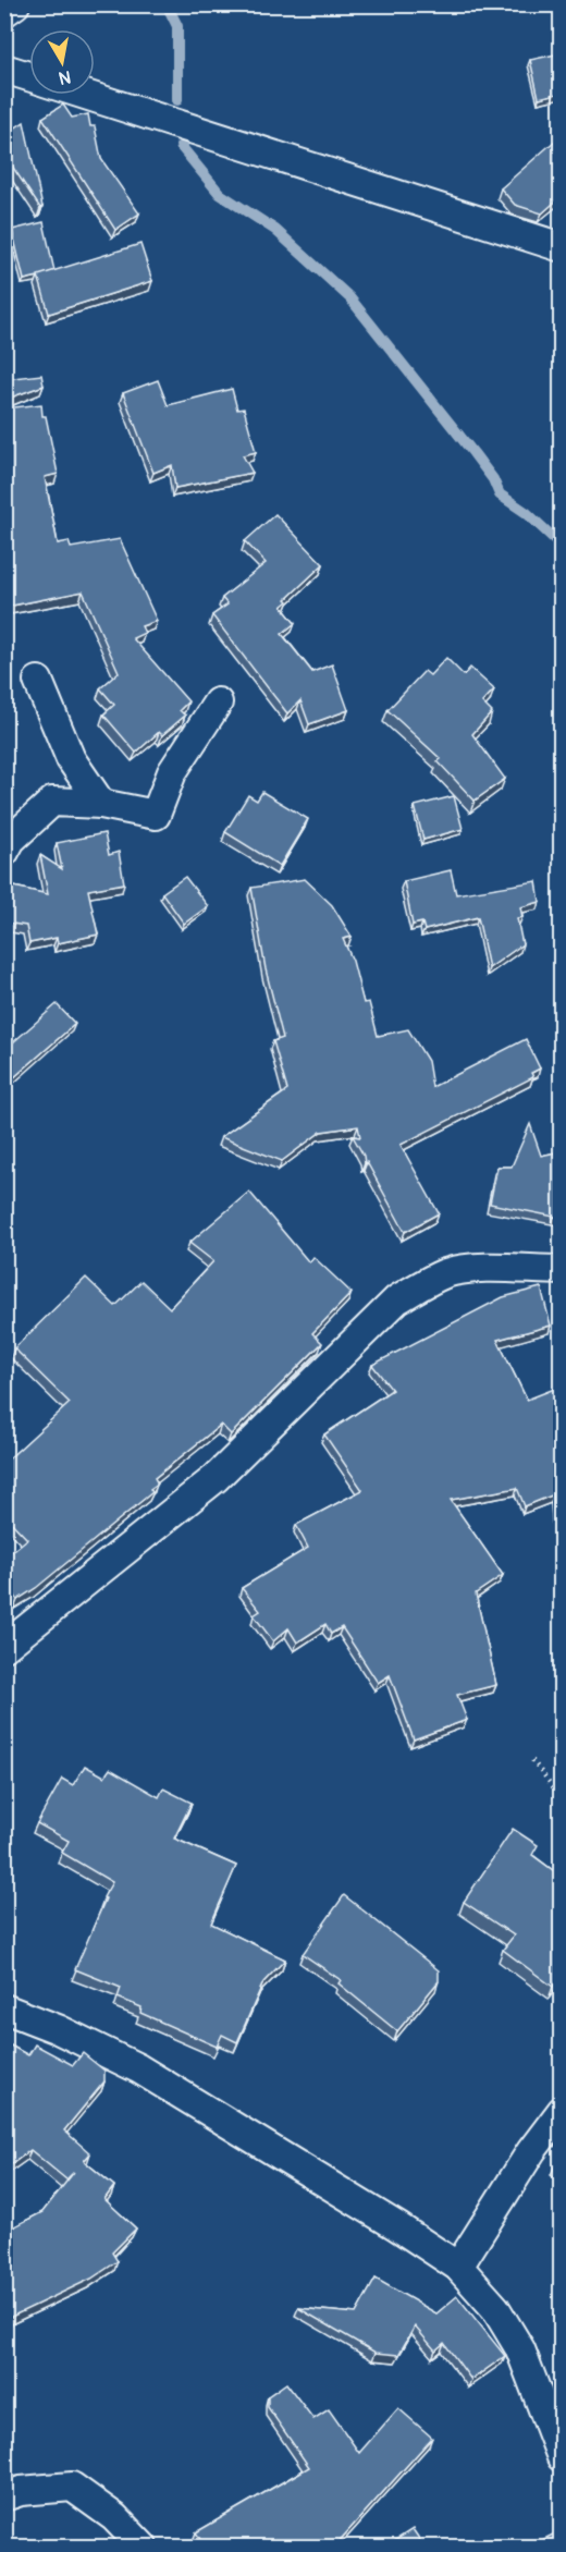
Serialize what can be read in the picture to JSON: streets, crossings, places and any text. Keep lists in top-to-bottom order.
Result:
{
  "north": "bottom"
}
